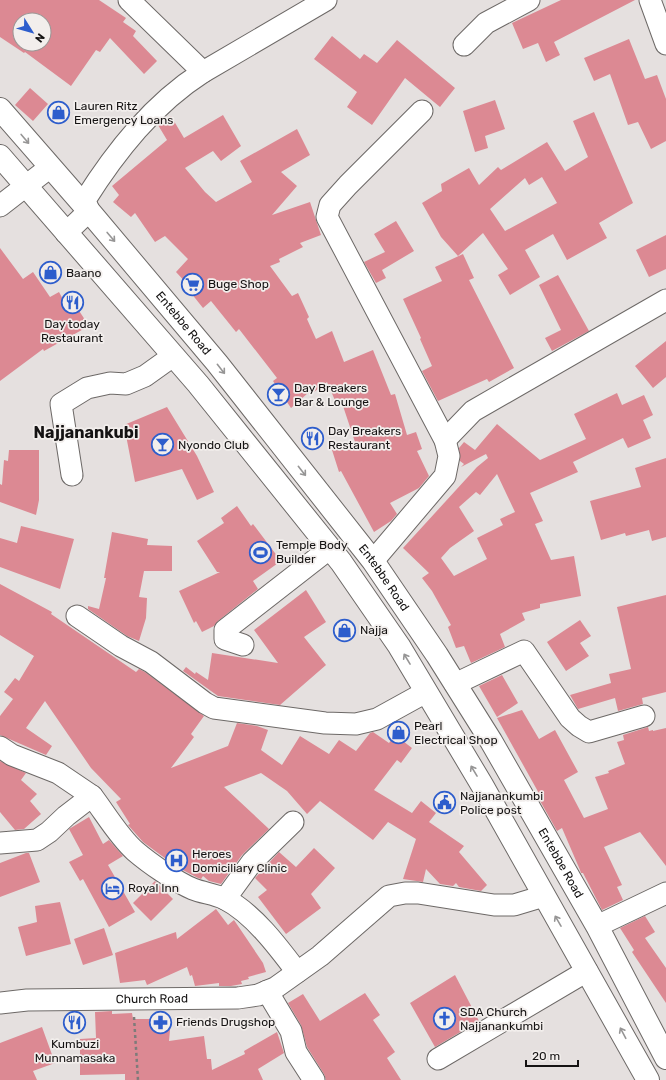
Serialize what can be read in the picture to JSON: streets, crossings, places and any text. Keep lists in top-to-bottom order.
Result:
{
  "streets": {
    "main road": ["Entebbe Road"],
    "street": ["Church Road"]
  },
  "districts": ["Najjanankubi"],
  "places": {
    "shop": [
      "Lauren Ritz Emergency Loans",
      "Baano",
      "Najja",
      "Pearl Electrical Shop"
    ],
    "supermarket": ["Buge Shop"],
    "restaurant": ["Day today Restaurant", "Day Breakers Restaurant", "Kumbuzi Munnamasaka"],
    "bar": ["Day Breakers Bar & Lounge", "Nyondo Club"],
    "sports": ["Temple Body Builder"],
    "public building": ["Najjanankumbi Police post"],
    "hospital": ["Heroes Domiciliary Clinic"],
    "hotel": ["Royal Inn"],
    "church": ["SDA Church Najjanankumbi"],
    "pharmacy": ["Friends Drugshop"]
  },
  "scale_bar": "20 m",
  "north": "bottom right"
}
